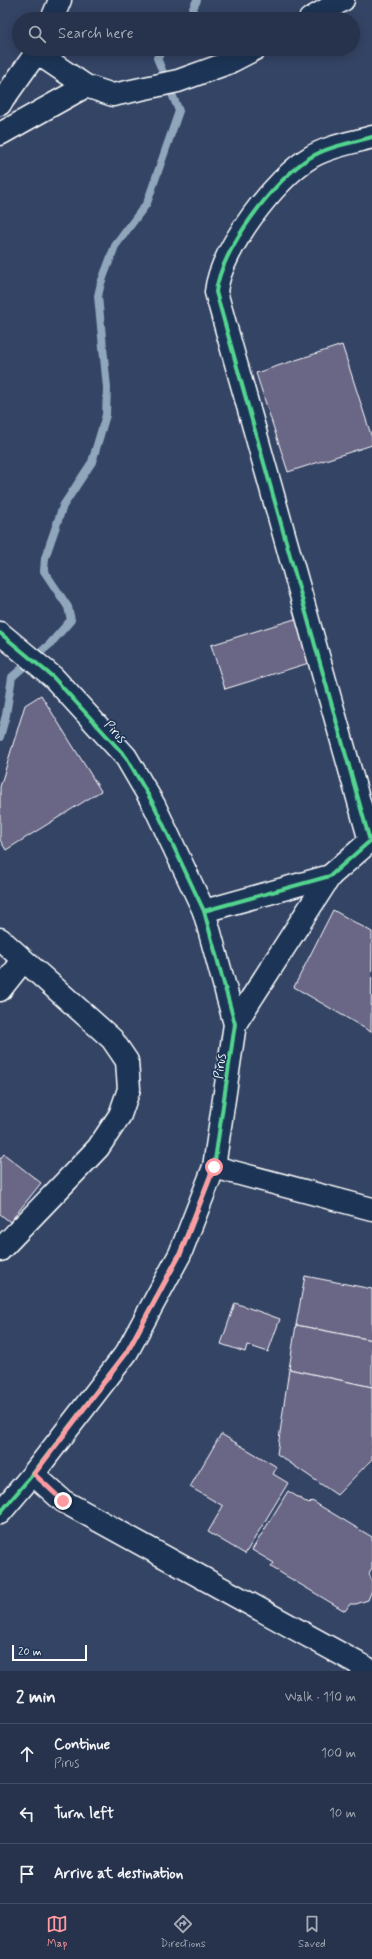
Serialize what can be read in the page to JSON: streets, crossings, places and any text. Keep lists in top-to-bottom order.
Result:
{
  "streets": {
    "street": ["Pirus"]
  },
  "scale_bar": "20 m",
  "page": {
    "search": "Search here",
    "scale": "20 m",
    "heading": ["2 min", "Walk · 110 m"],
    "list": [
      ["Continue", "Pirus", "100 m"],
      ["Turn left", "10 m"],
      "Arrive at destination"
    ],
    "nav": ["Map", "Directions", "Saved"]
  }
}
